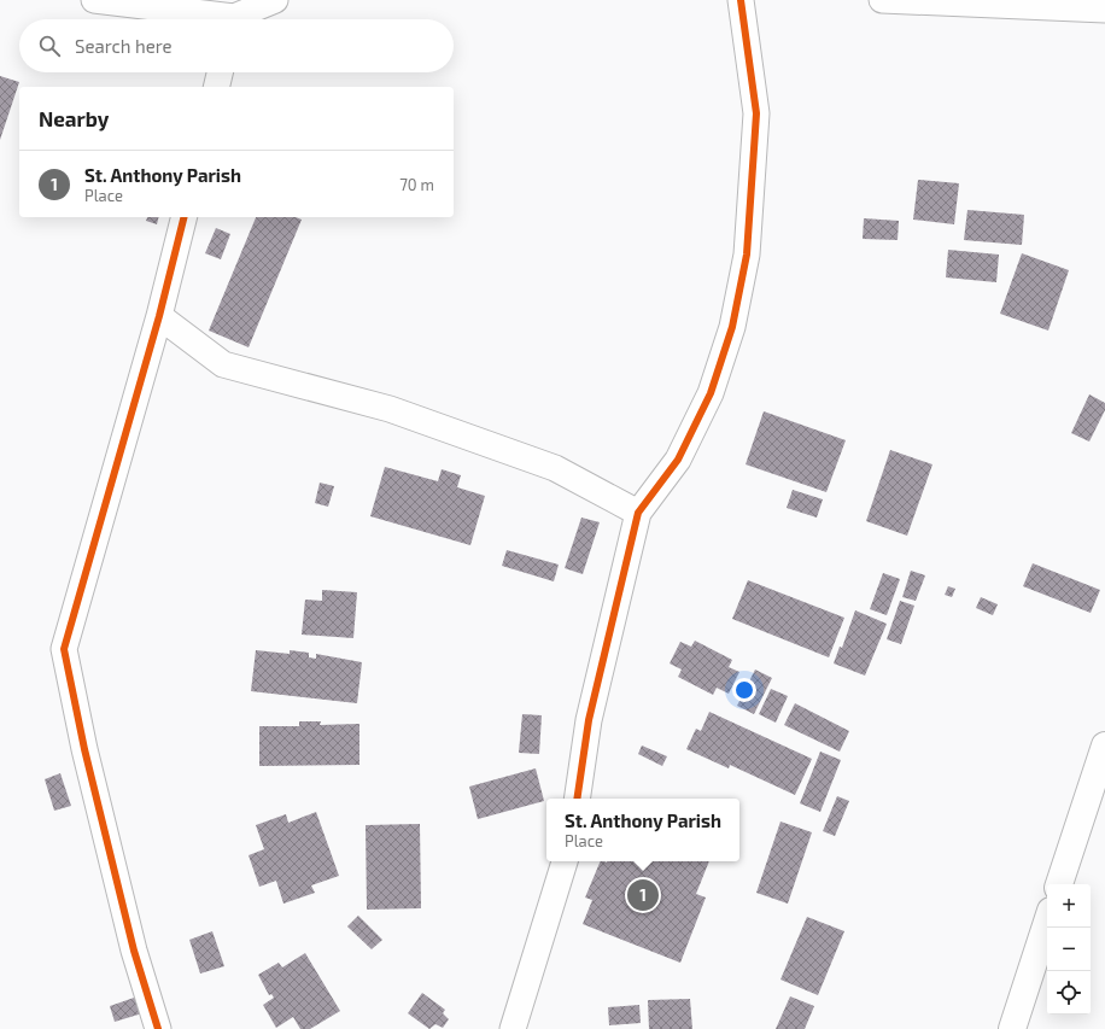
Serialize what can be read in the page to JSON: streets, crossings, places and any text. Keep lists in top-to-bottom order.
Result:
{
  "page": {
    "search": "Search here",
    "heading": "Nearby",
    "list": [
      {
        "mark": "1",
        "name": "St. Anthony Parish",
        "note": "Place",
        "value": "70 m"
      }
    ],
    "popup": ["St. Anthony Parish", "Place"],
    "pins": "1",
    "map_buttons": ["+", "−"]
  }
}
